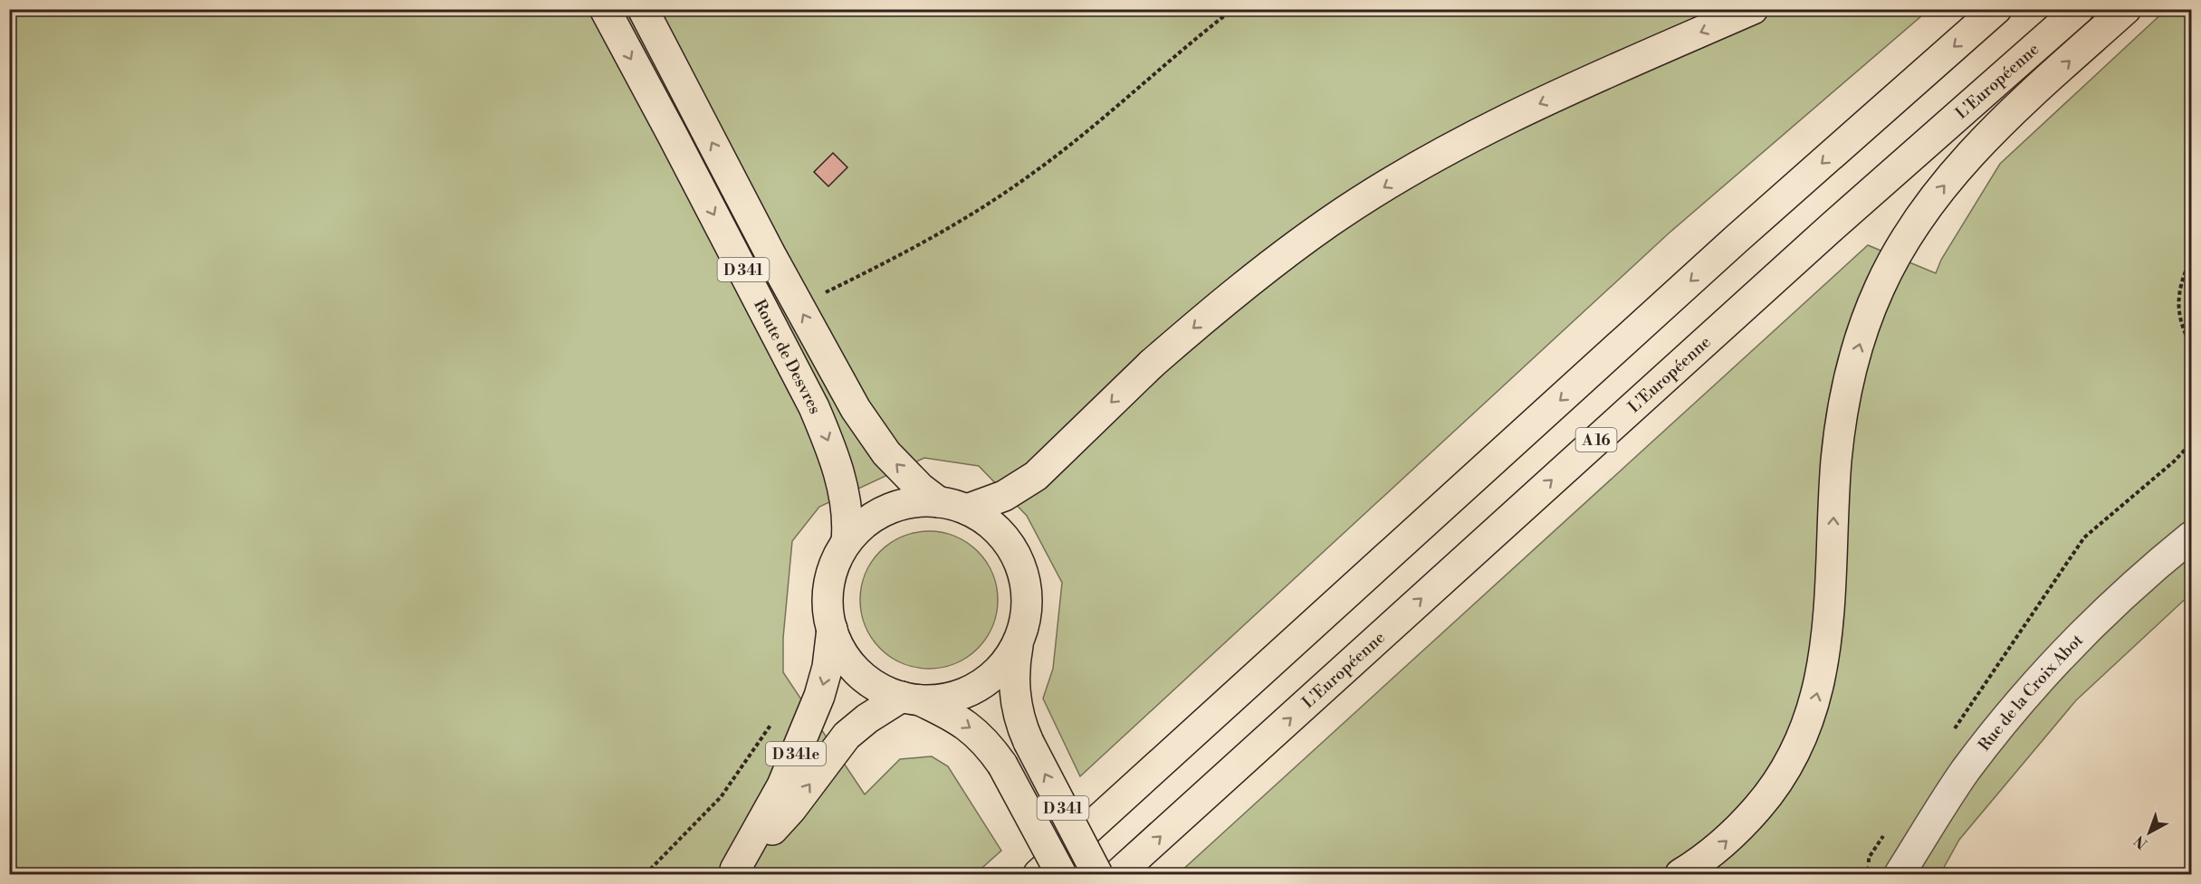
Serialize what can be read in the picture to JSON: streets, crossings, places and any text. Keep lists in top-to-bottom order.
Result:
{
  "streets": {
    "main road": [
      "L'Européenne",
      "D 341",
      "Route de Desvres",
      "A 16",
      "D 341e"
    ],
    "street": ["Rue de la Croix Abot"]
  },
  "crossings": [
    ["D 341", "D 341e"]
  ],
  "north": "bottom left"
}
